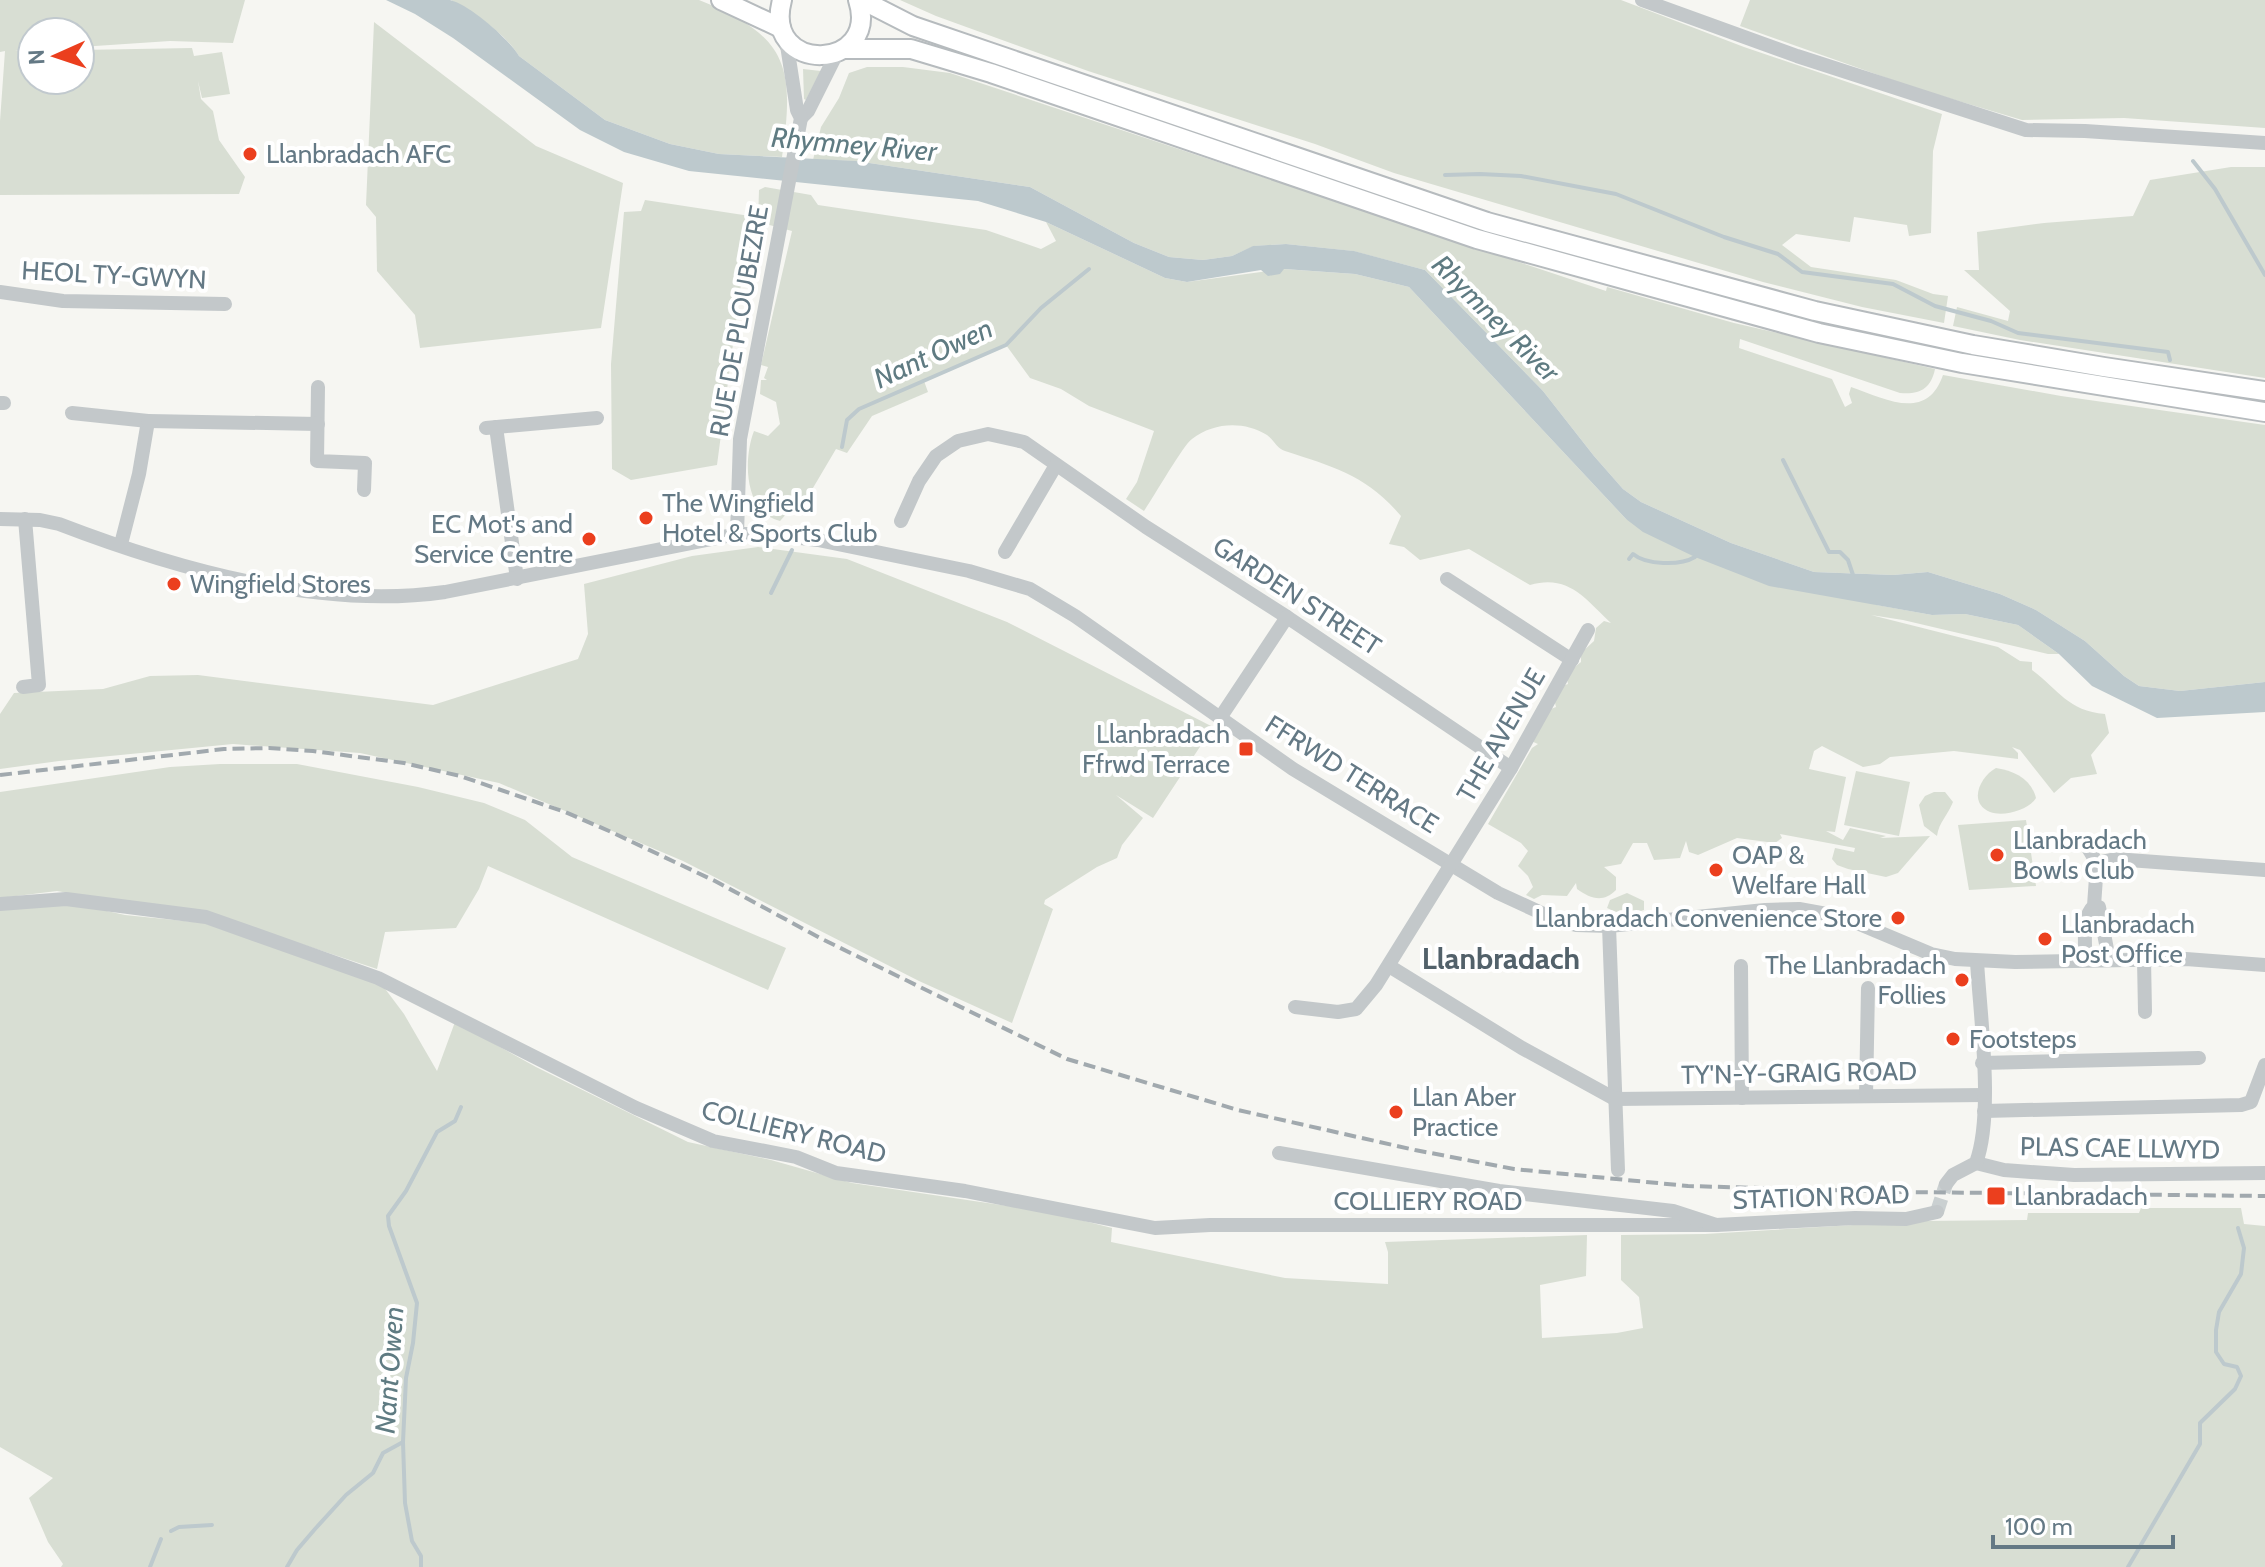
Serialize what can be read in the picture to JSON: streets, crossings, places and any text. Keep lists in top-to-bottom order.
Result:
{
  "streets": {
    "street": [
      "HEOL TY-GWYN",
      "RUE DE PLOUBEZRE",
      "GARDEN STREET",
      "THE AVENUE",
      "FFRWD TERRACE",
      "TY'N-Y-GRAIG ROAD",
      "COLLIERY ROAD",
      "PLAS CAE LLWYD",
      "STATION ROAD"
    ]
  },
  "crossings": [
    ["RUE DE PLOUBEZRE", "FFRWD TERRACE"],
    ["GARDEN STREET", "THE AVENUE"],
    ["THE AVENUE", "FFRWD TERRACE"],
    ["COLLIERY ROAD", "STATION ROAD"],
    ["PLAS CAE LLWYD", "STATION ROAD"]
  ],
  "districts": ["Llanbradach"],
  "water": ["Rhymney River", "Nant Owen"],
  "places": {
    "other": [
      "Llanbradach AFC",
      "The Wingfield Hotel & Sports Club",
      "EC Mot's and Service Centre",
      "Wingfield Stores",
      "Llanbradach Bowls Club",
      "OAP & Welfare Hall",
      "Llanbradach Convenience Store",
      "Llanbradach Post Office",
      "The Llanbradach Follies",
      "Footsteps",
      "Llan Aber Practice"
    ],
    "transit": ["Llanbradach Ffrwd Terrace", "Llanbradach"]
  },
  "scale_bar": "100 m",
  "north": "left"
}
